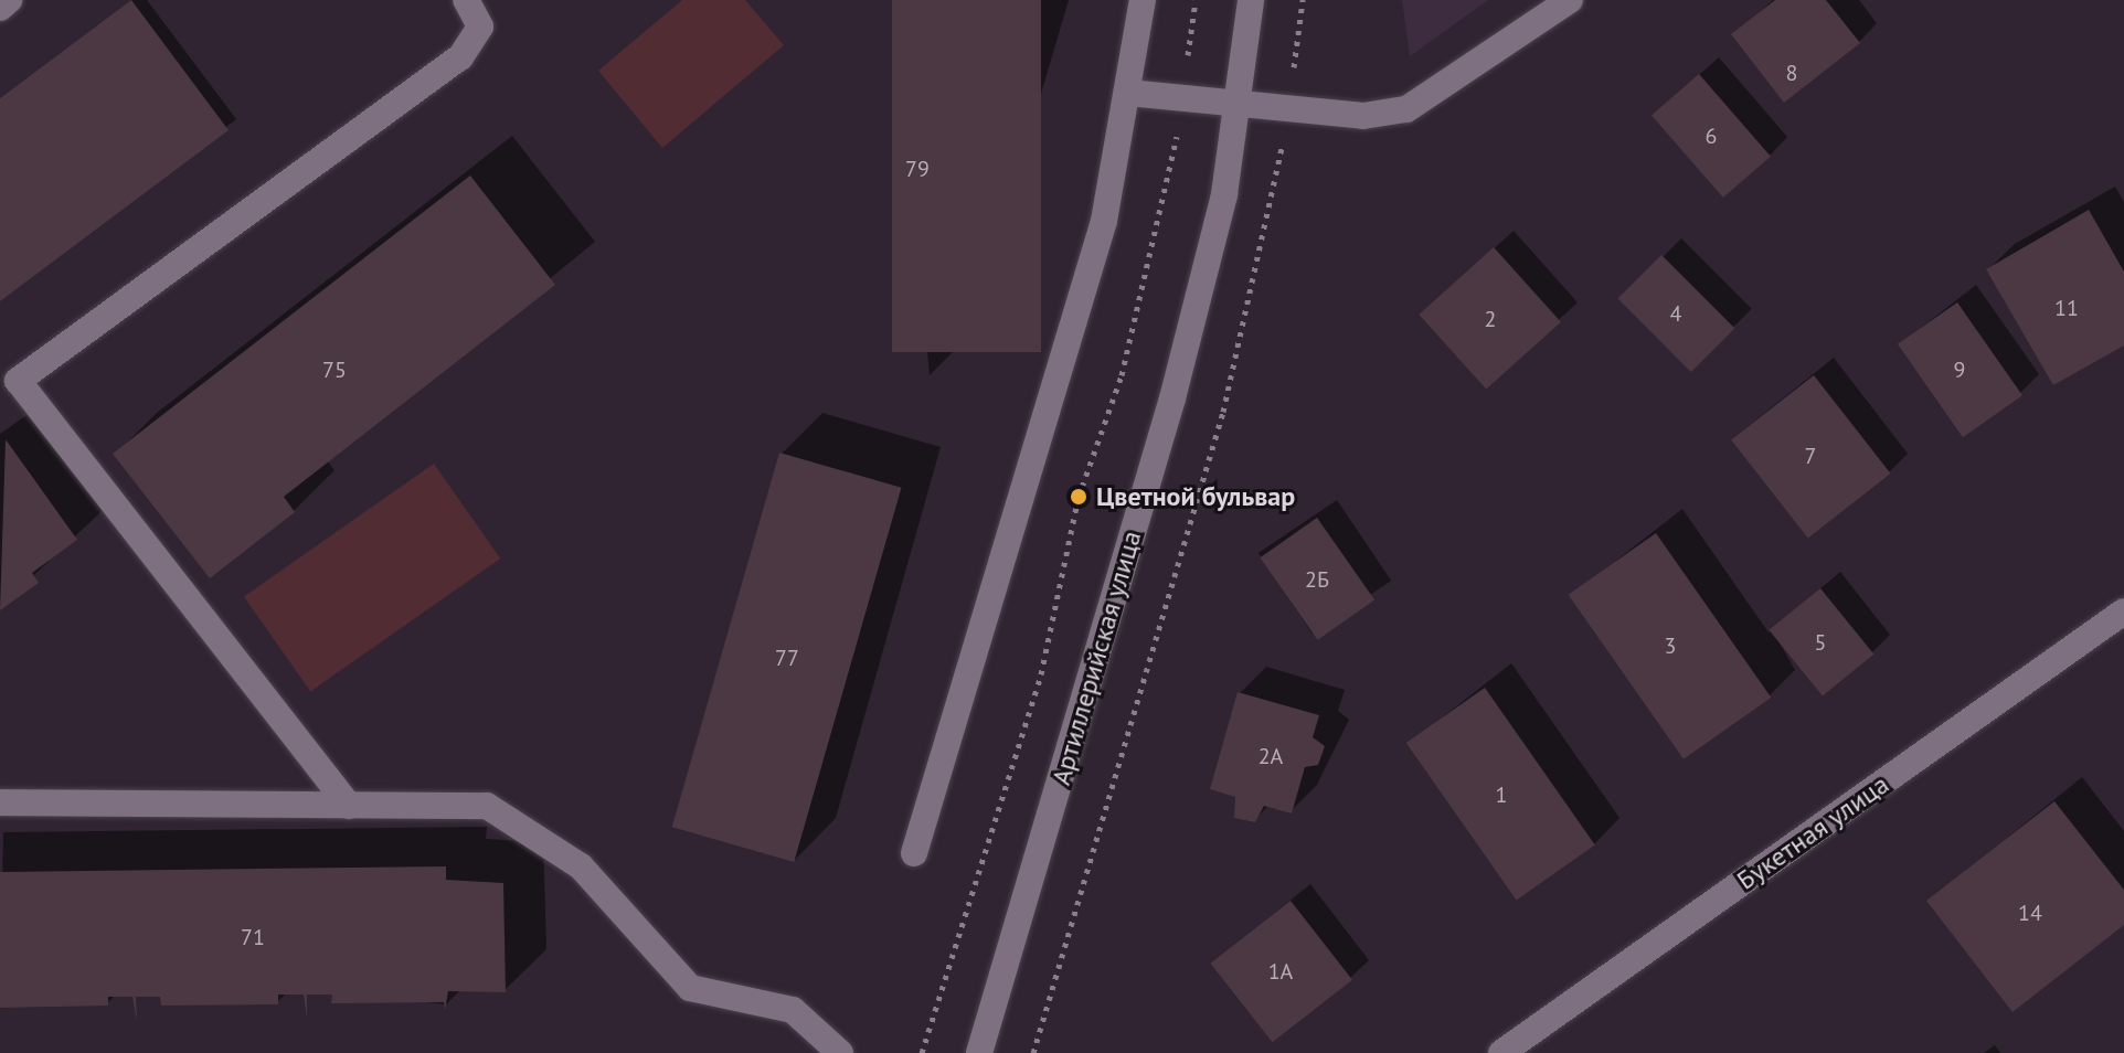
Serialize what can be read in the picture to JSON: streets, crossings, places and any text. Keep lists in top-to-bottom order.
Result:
{
  "streets": {
    "street": ["Артиллерийская улица", "Букетная улица"]
  },
  "places": ["Цветной бульвар"],
  "house_numbers": [
    "8",
    "6",
    "79",
    "11",
    "4",
    "2",
    "75",
    "9",
    "7",
    "2Б",
    "5",
    "3",
    "77",
    "2А",
    "1",
    "14",
    "71",
    "1А"
  ]
}
